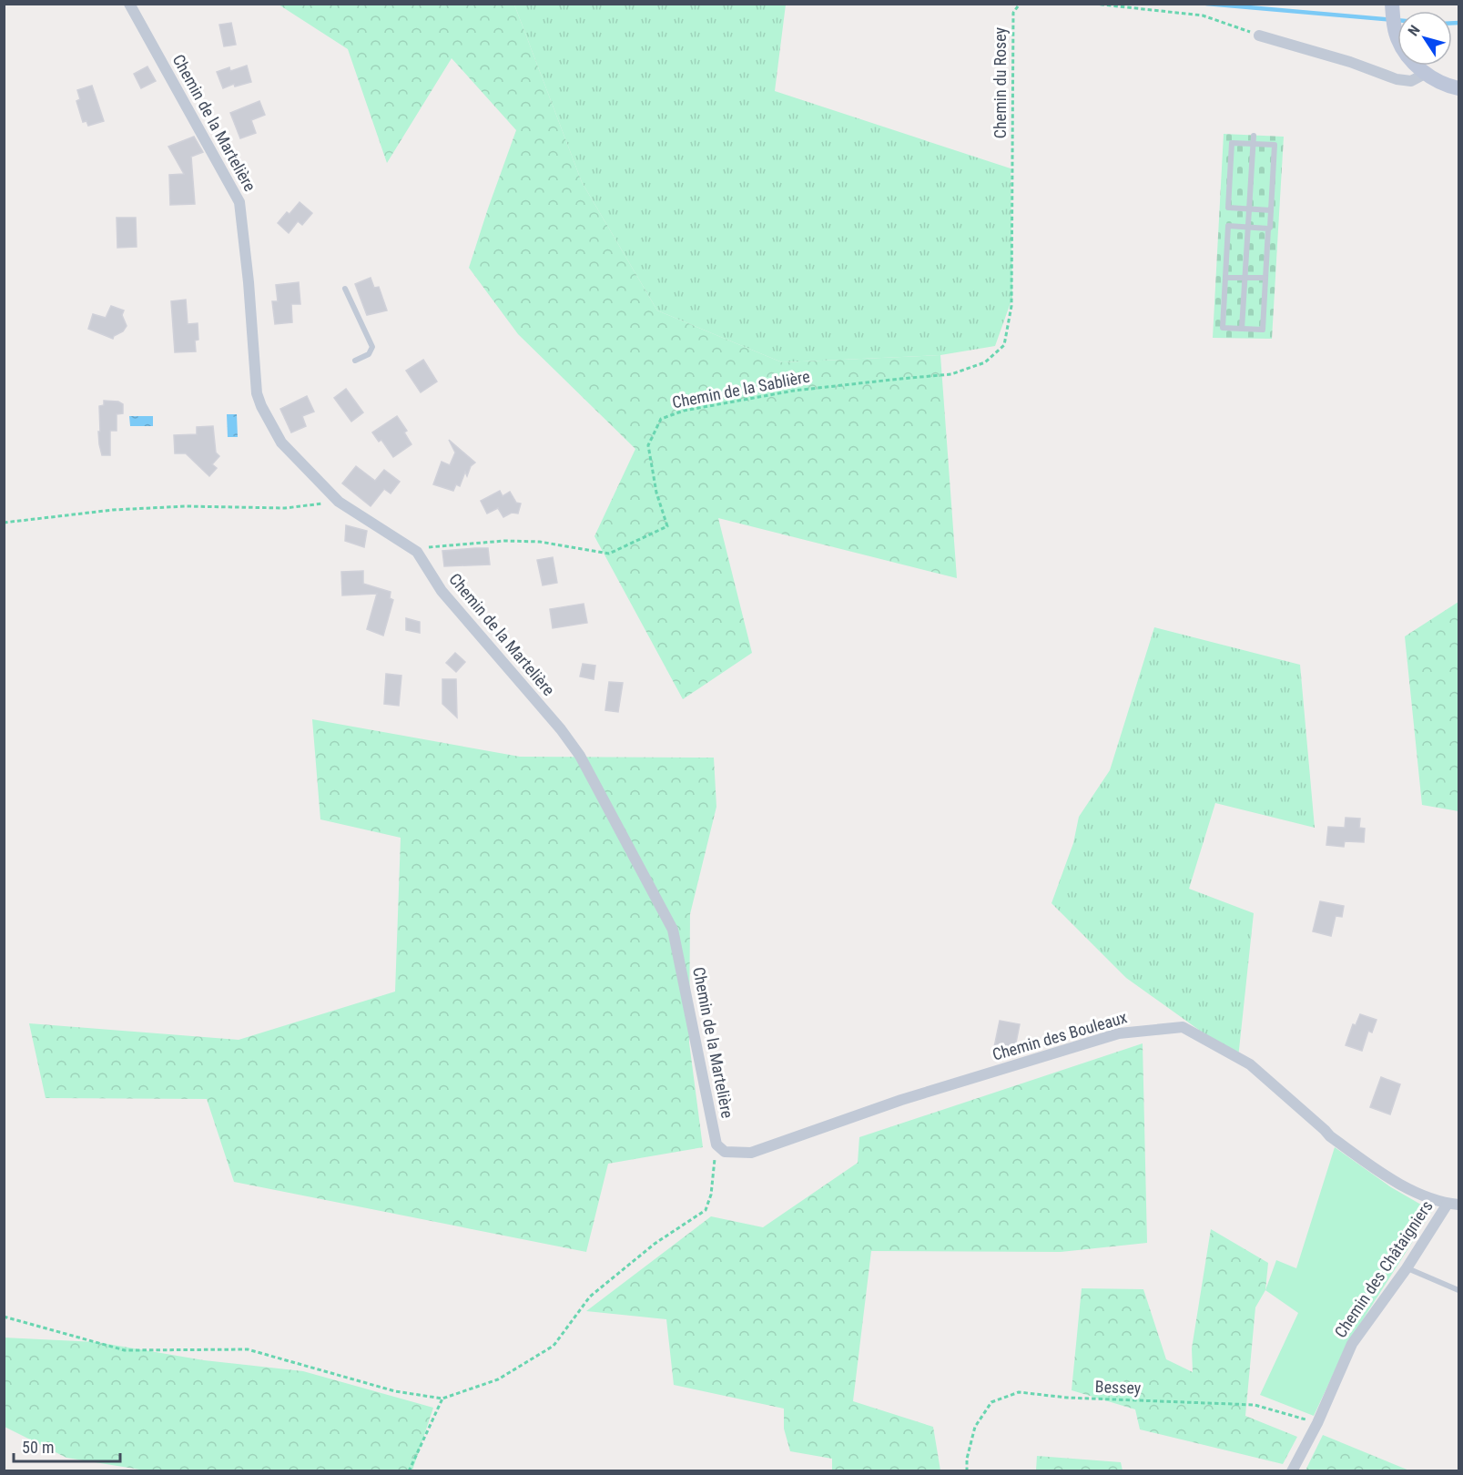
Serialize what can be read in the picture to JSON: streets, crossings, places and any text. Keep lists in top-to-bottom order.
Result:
{
  "streets": {
    "street": ["Chemin de la Martelière", "Chemin des Bouleaux", "Chemin des Châtaigniers"],
    "path": ["Chemin du Rosey", "Chemin de la Sablière", "Bessey"]
  },
  "crossings": [
    ["Chemin du Rosey", "Chemin de la Sablière"],
    ["Chemin de la Martelière", "Chemin de la Sablière"],
    ["Chemin de la Martelière", "Chemin des Bouleaux"],
    ["Chemin des Bouleaux", "Chemin des Châtaigniers"],
    ["Chemin des Châtaigniers", "Bessey"]
  ],
  "scale_bar": "50 m",
  "north": "top left"
}
